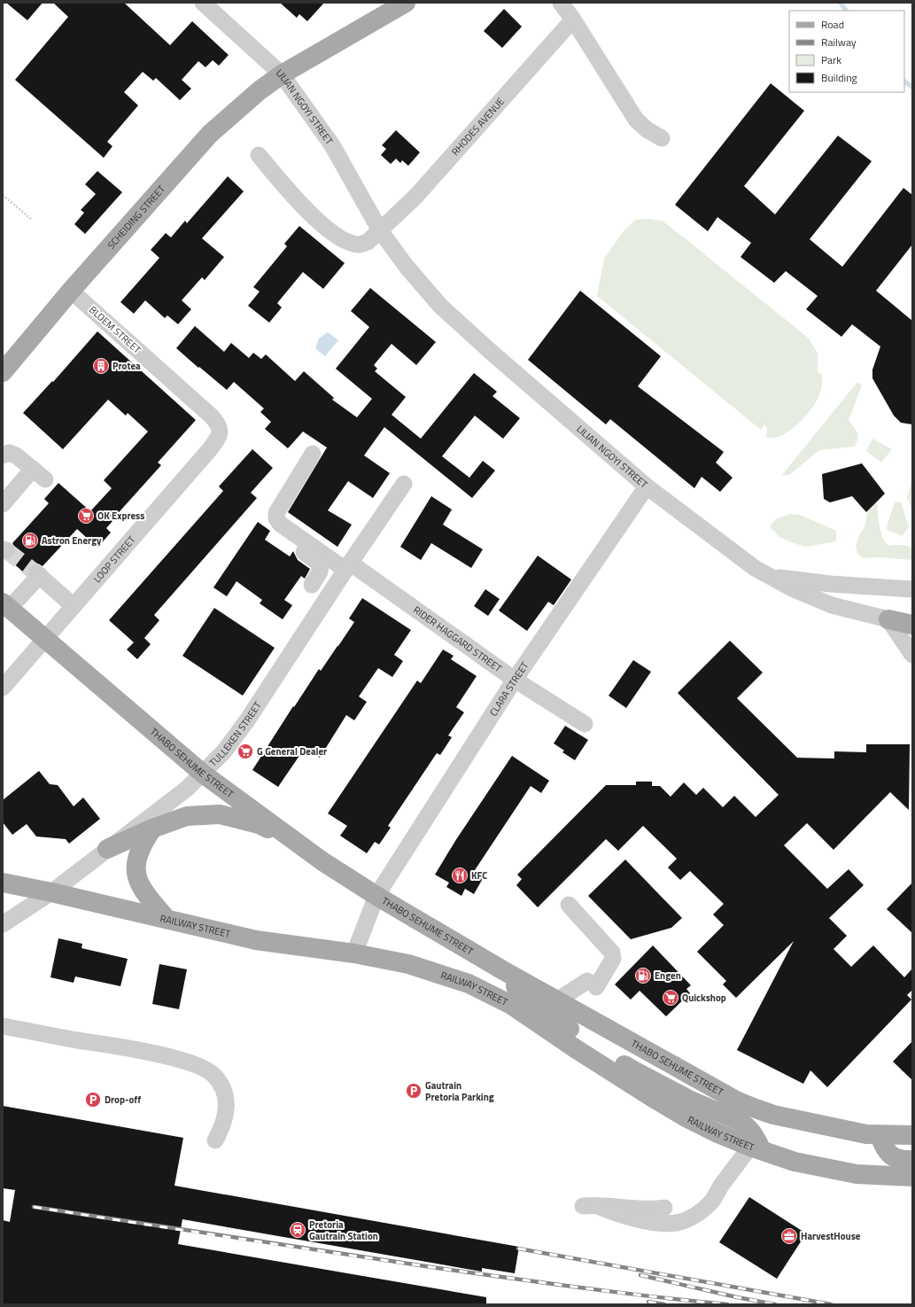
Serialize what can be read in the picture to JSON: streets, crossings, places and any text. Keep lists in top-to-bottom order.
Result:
{
  "streets": {
    "main road": ["SCHEIDING STREET", "THABO SEHUME STREET", "RAILWAY STREET"],
    "street": [
      "LILIAN NGOYI STREET",
      "RHODES AVENUE",
      "BLOEM STREET",
      "LOOP STREET",
      "RIDER HAGGARD STREET",
      "CLARA STREET",
      "TULLEKEN STREET"
    ]
  },
  "crossings": [
    ["LILIAN NGOYI STREET", "RHODES AVENUE"],
    ["LILIAN NGOYI STREET", "SCHEIDING STREET"],
    ["LILIAN NGOYI STREET", "CLARA STREET"],
    ["SCHEIDING STREET", "BLOEM STREET"],
    ["BLOEM STREET", "LOOP STREET"],
    ["LOOP STREET", "THABO SEHUME STREET"],
    ["RIDER HAGGARD STREET", "CLARA STREET"],
    ["RIDER HAGGARD STREET", "TULLEKEN STREET"],
    ["CLARA STREET", "THABO SEHUME STREET"],
    ["CLARA STREET", "RAILWAY STREET"],
    ["TULLEKEN STREET", "THABO SEHUME STREET"],
    ["TULLEKEN STREET", "RAILWAY STREET"]
  ],
  "places": {
    "building": ["Protea"],
    "supermarket": ["OK Express", "G General Dealer", "Quickshop"],
    "fuel station": ["Astron Energy", "Engen"],
    "restaurant": ["KFC"],
    "parking": ["Gautrain Pretoria Parking", "Drop-off"],
    "station": ["Pretoria Gautrain Station"],
    "office": ["HarvestHouse"]
  },
  "legend": [
    "Road",
    "Railway",
    "Park",
    "Building"
  ]
}
